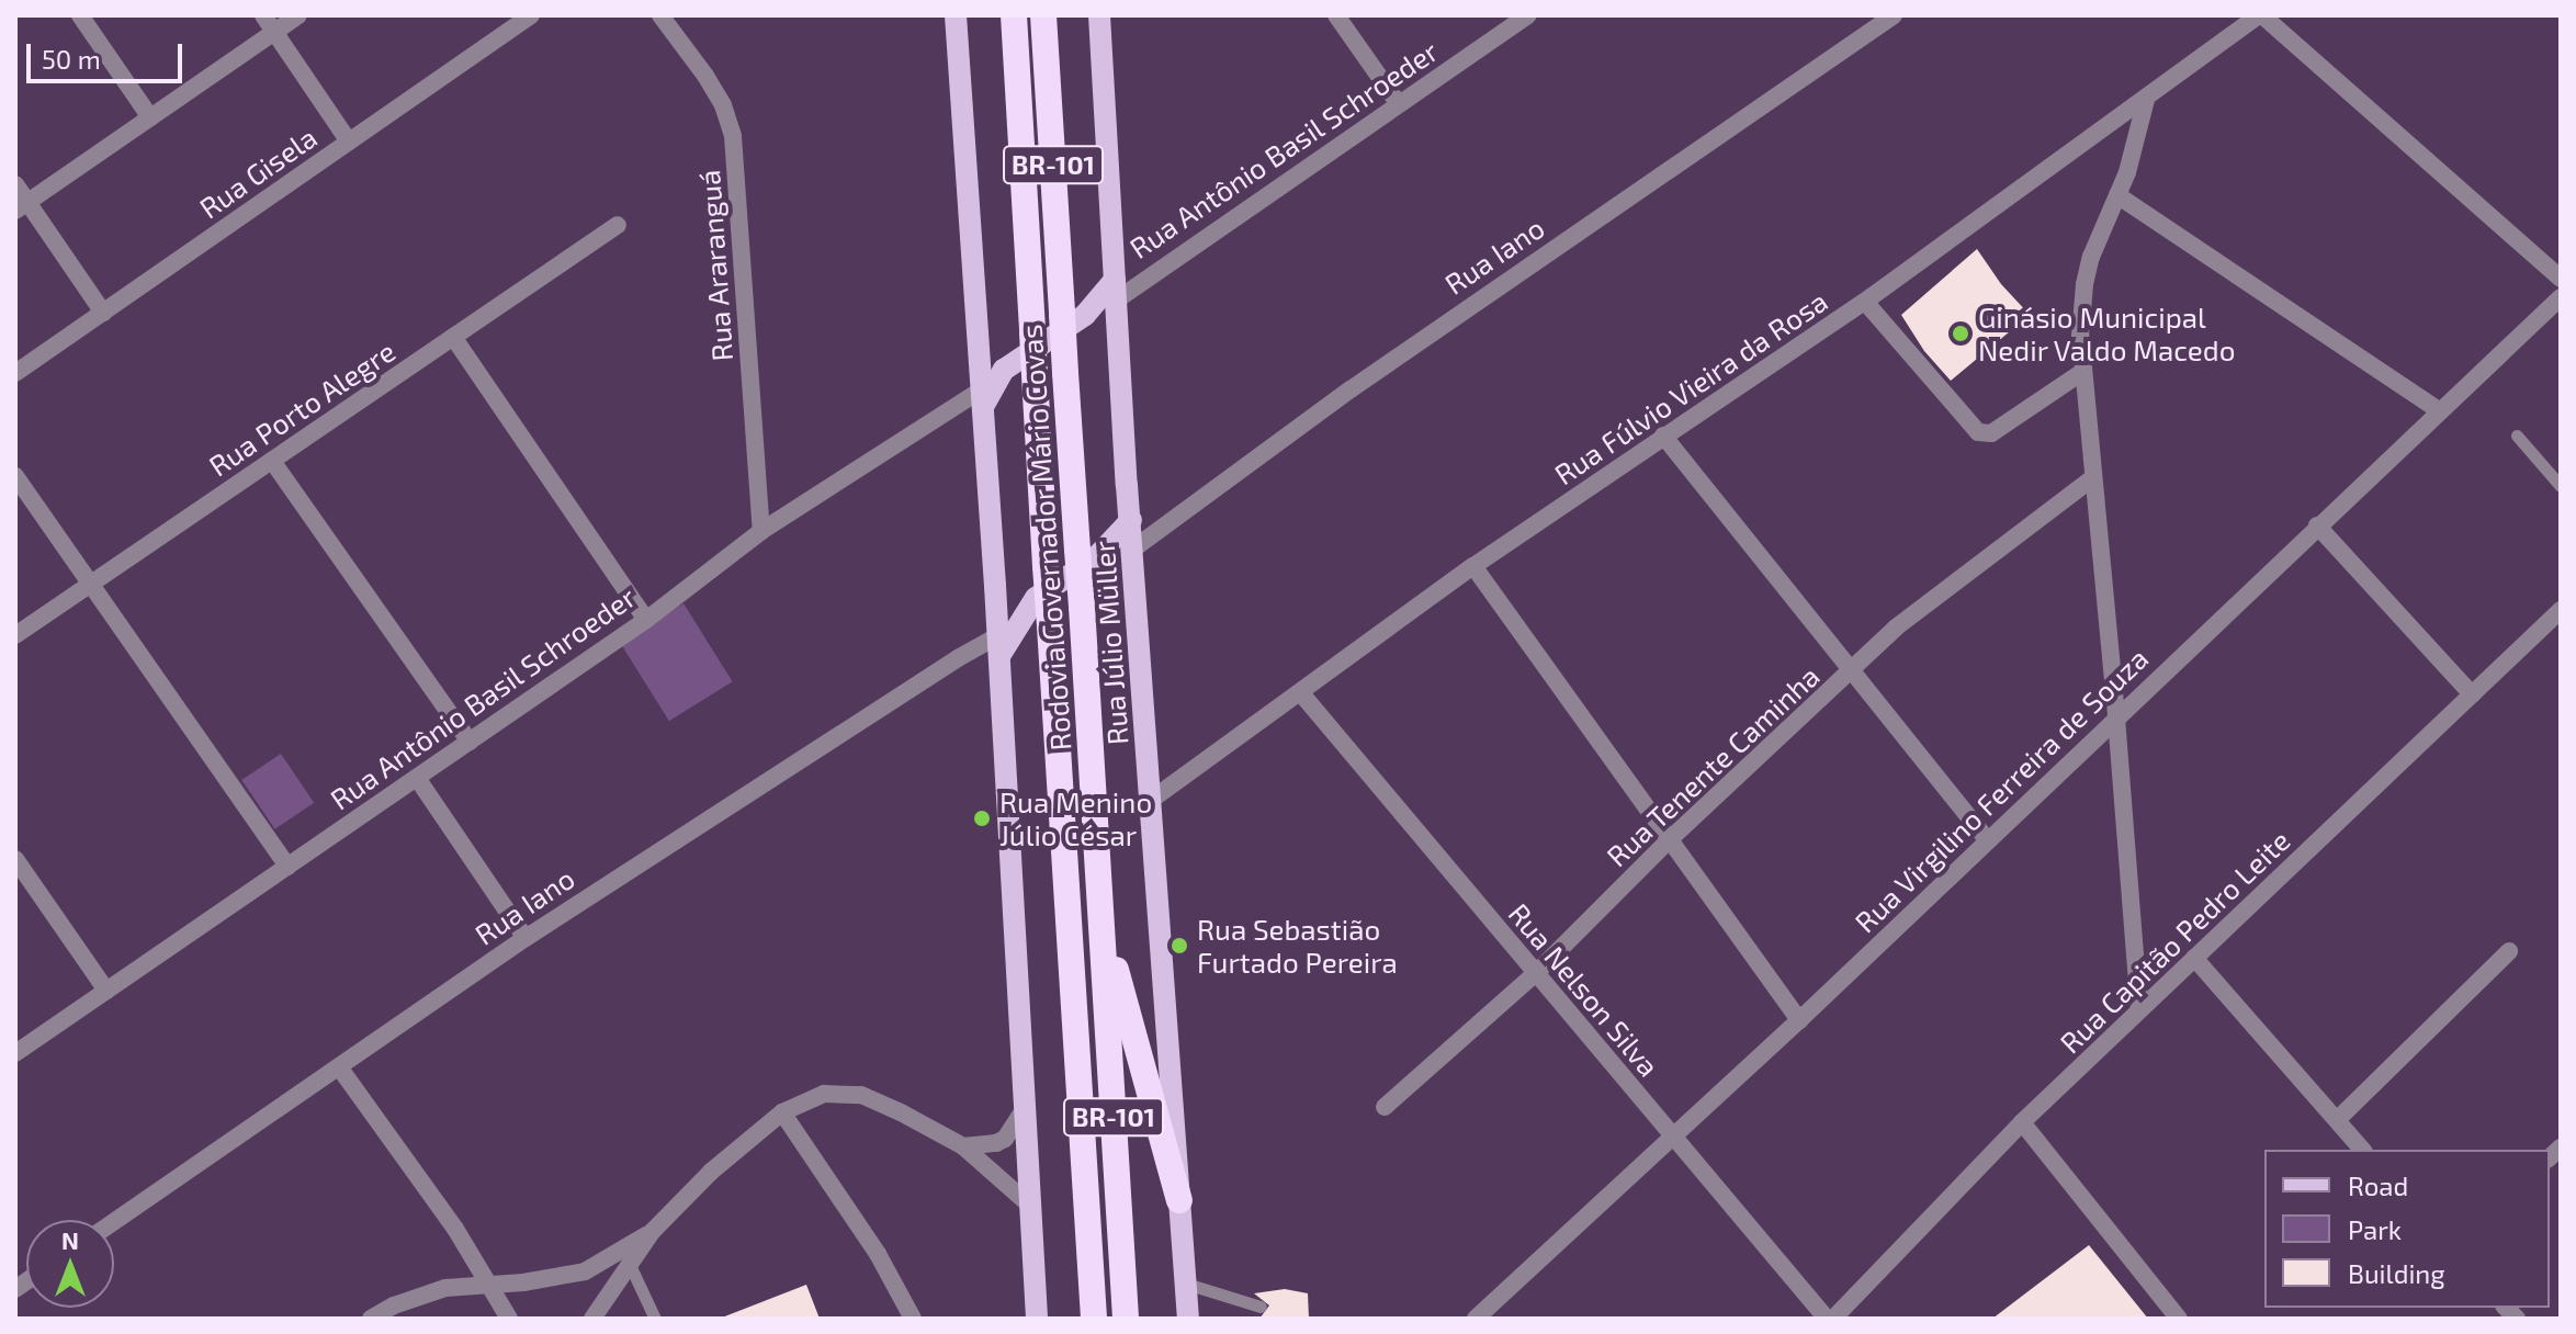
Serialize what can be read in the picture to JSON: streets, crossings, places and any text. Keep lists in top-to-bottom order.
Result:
{
  "streets": {
    "highway": ["BR-101", "Rodovia Governador Mário Covas"],
    "main road": ["Rua Antônio Basil Schroeder", "Rua Iano", "Rua Júlio Müller"],
    "street": [
      "Rua Gisela",
      "Rua Araranguá",
      "Rua Fúlvio Vieira da Rosa",
      "Rua Porto Alegre",
      "Rua Tenente Caminha",
      "Rua Virgilino Ferreira de Souza",
      "Rua Capitão Pedro Leite",
      "Rua Nelson Silva"
    ]
  },
  "crossings": [
    ["Rua Antônio Basil Schroeder", "Rua Araranguá"],
    ["Rua Antônio Basil Schroeder", "Rodovia Governador Mário Covas"],
    ["Rua Antônio Basil Schroeder", "Rua Júlio Müller"],
    ["Rua Iano", "Rodovia Governador Mário Covas"],
    ["Rua Iano", "Rua Júlio Müller"],
    ["Rua Fúlvio Vieira da Rosa", "Rua Júlio Müller"],
    ["Rua Fúlvio Vieira da Rosa", "Rua Nelson Silva"],
    ["Rua Tenente Caminha", "Rua Nelson Silva"],
    ["Rua Virgilino Ferreira de Souza", "Rua Nelson Silva"],
    ["Rua Capitão Pedro Leite", "Rua Nelson Silva"]
  ],
  "places": ["Ginásio Municipal Nedir Valdo Macedo", "Rua Menino Júlio César", "Rua Sebastião Furtado Pereira"],
  "legend": ["Road", "Park", "Building"],
  "scale_bar": "50 m",
  "north": "top"
}
